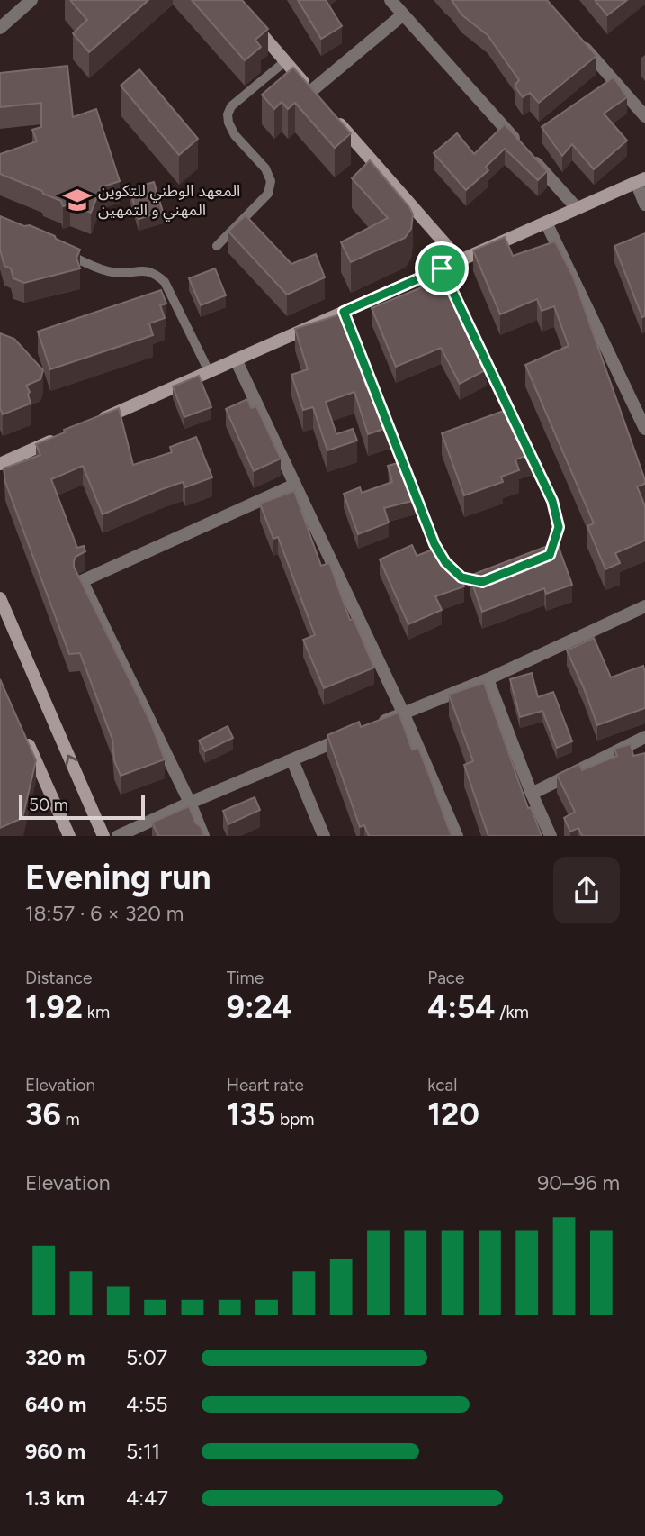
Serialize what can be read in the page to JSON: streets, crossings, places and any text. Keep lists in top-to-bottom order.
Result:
{
  "places": {
    "school or university": ["المعهد الوطني للتكوين المهني و التمهين"]
  },
  "scale_bar": "50 m",
  "page": {
    "scale": "50 m",
    "heading": ["Evening run", "18:57 · 6 × 320 m"],
    "stats": [
      ["Distance", "1.92 km"],
      ["Time", "9:24"],
      ["Pace", "4:54 /km"],
      ["Elevation", "36 m"],
      ["Heart rate", "135 bpm"],
      ["kcal", "120"]
    ],
    "chart": ["Elevation", "90–96 m"],
    "list": [
      {
        "name": "320 m",
        "note": "5:07"
      },
      {
        "name": "640 m",
        "note": "4:55"
      },
      {
        "name": "960 m",
        "note": "5:11"
      },
      {
        "name": "1.3 km",
        "note": "4:47"
      }
    ]
  }
}
